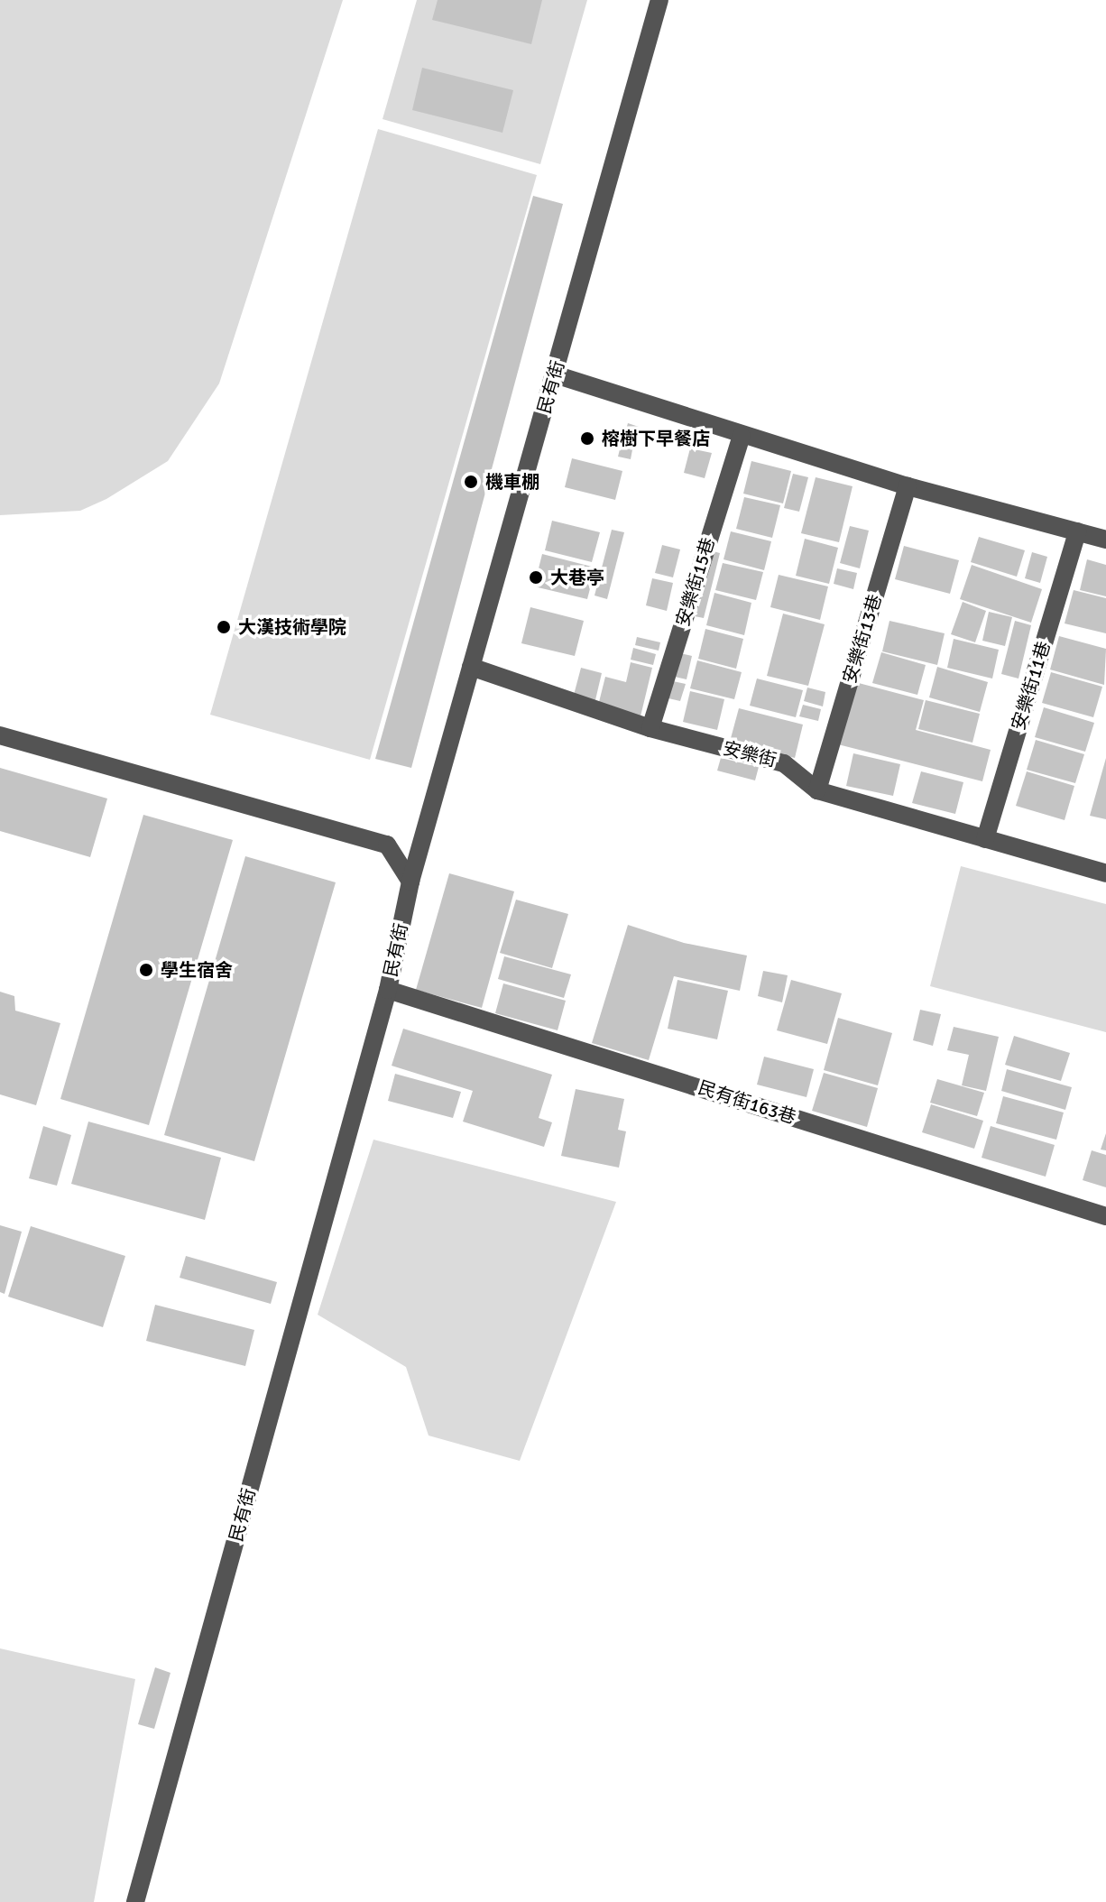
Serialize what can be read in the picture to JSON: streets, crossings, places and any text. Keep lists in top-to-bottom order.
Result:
{
  "streets": {
    "street": [
      "民有街",
      "安樂街15巷",
      "安樂街13巷",
      "安樂街11巷",
      "安樂街",
      "民有街163巷"
    ]
  },
  "crossings": [
    ["民有街", "安樂街"],
    ["民有街", "民有街163巷"],
    ["安樂街15巷", "安樂街"],
    ["安樂街13巷", "安樂街"],
    ["安樂街11巷", "安樂街"]
  ],
  "places": [
    "榕樹下早餐店",
    "機車棚",
    "大巷亭",
    "大漢技術學院",
    "學生宿舍"
  ]
}
